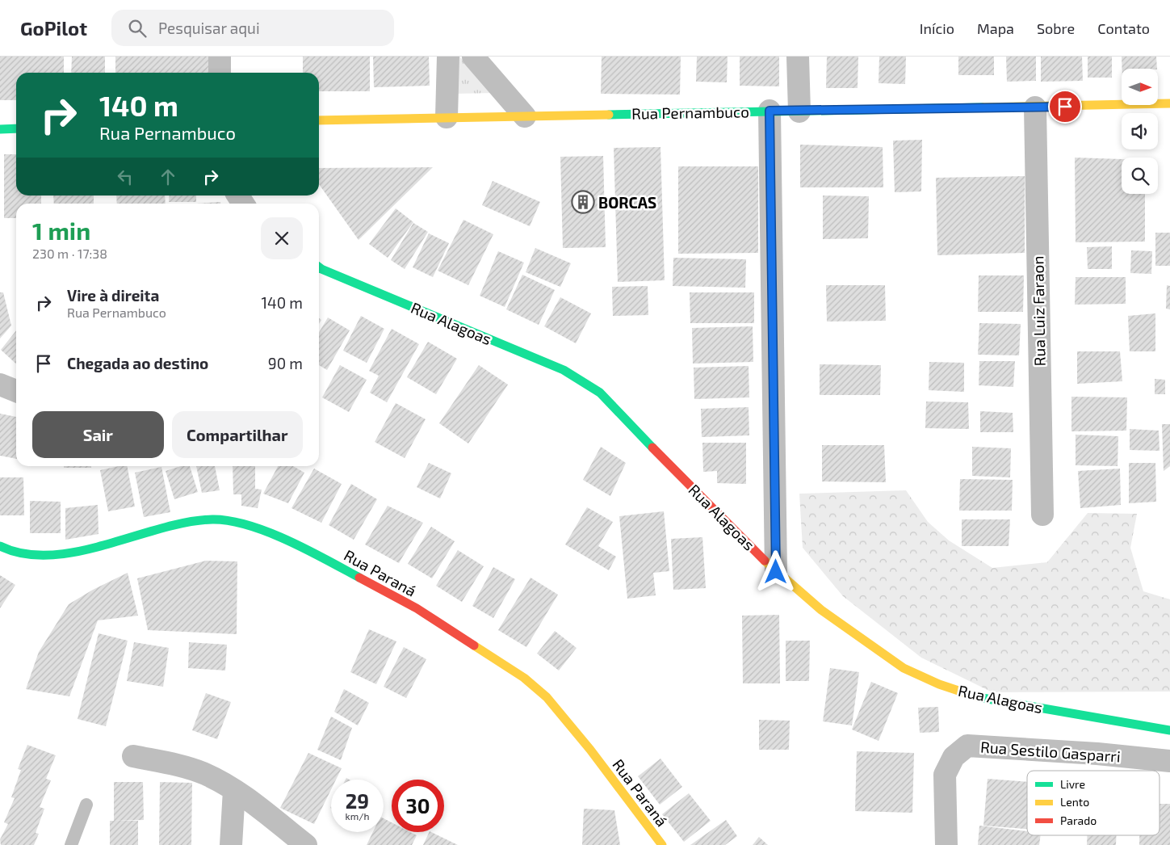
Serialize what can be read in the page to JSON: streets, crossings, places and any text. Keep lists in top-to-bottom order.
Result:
{
  "streets": {
    "street": [
      "Rua Pernambuco",
      "Rua Luiz Faraon",
      "Rua Alagoas",
      "Rua Paraná",
      "Rua Sestilo Gasparri"
    ]
  },
  "crossings": [
    ["Rua Pernambuco", "Rua Luiz Faraon"]
  ],
  "places": {
    "building": ["BORCAS"]
  },
  "legend": ["Livre", "Lento", "Parado"],
  "north": "right",
  "page": {
    "header": "GoPilot",
    "search": "Pesquisar aqui",
    "nav": [
      "Início",
      "Mapa",
      "Sobre",
      "Contato"
    ],
    "turn": ["140 m", "Rua Pernambuco"],
    "heading": ["1 min", "230 m · 17:38"],
    "list": [
      {
        "name": "Vire à direita",
        "note": "Rua Pernambuco",
        "value": "140 m"
      },
      {
        "name": "Chegada ao destino",
        "value": "90 m"
      }
    ],
    "buttons": ["Sair", "Compartilhar"],
    "speed": "29 km/h",
    "limit": "30"
  }
}
